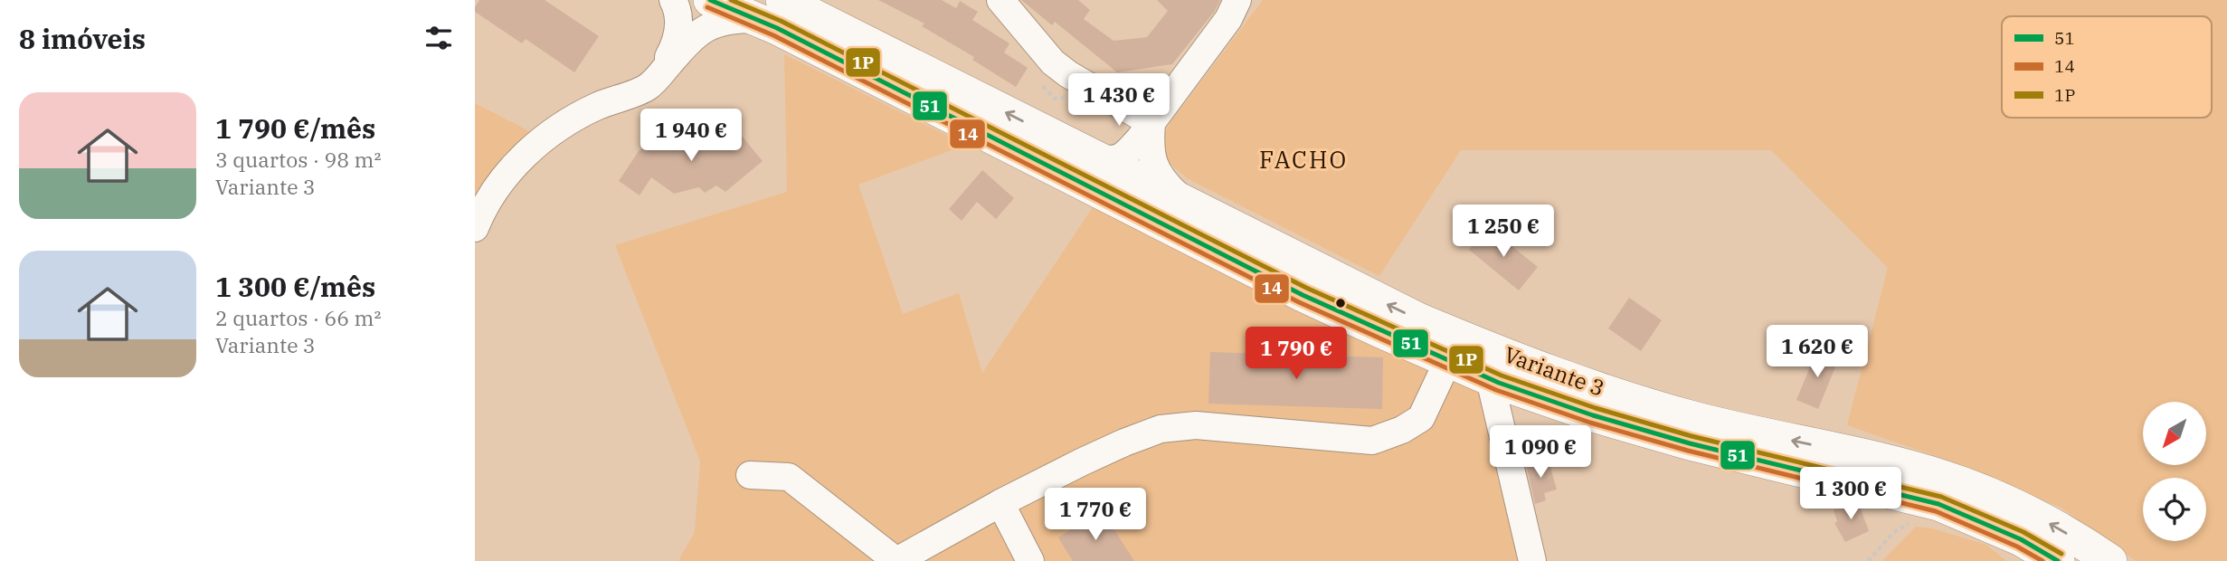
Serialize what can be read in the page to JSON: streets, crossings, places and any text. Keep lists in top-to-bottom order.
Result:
{
  "streets": {
    "main road": ["Variante 3"]
  },
  "districts": ["FACHO"],
  "lines": ["transit line 51", "transit line 1P", "transit line 14"],
  "legend": ["51", "14", "1P"],
  "north": "bottom left",
  "page": {
    "heading": "8 imóveis",
    "price": [
      "1 430 €",
      "1 940 €",
      "1 250 €",
      "1 620 €",
      "1 790 €",
      "1 090 €",
      "1 300 €",
      "1 770 €"
    ],
    "list": [
      {
        "name": "1 790 €/mês",
        "note": "3 quartos · 98 m² · Variante 3"
      },
      {
        "name": "1 300 €/mês",
        "note": "2 quartos · 66 m² · Variante 3"
      }
    ]
  }
}
